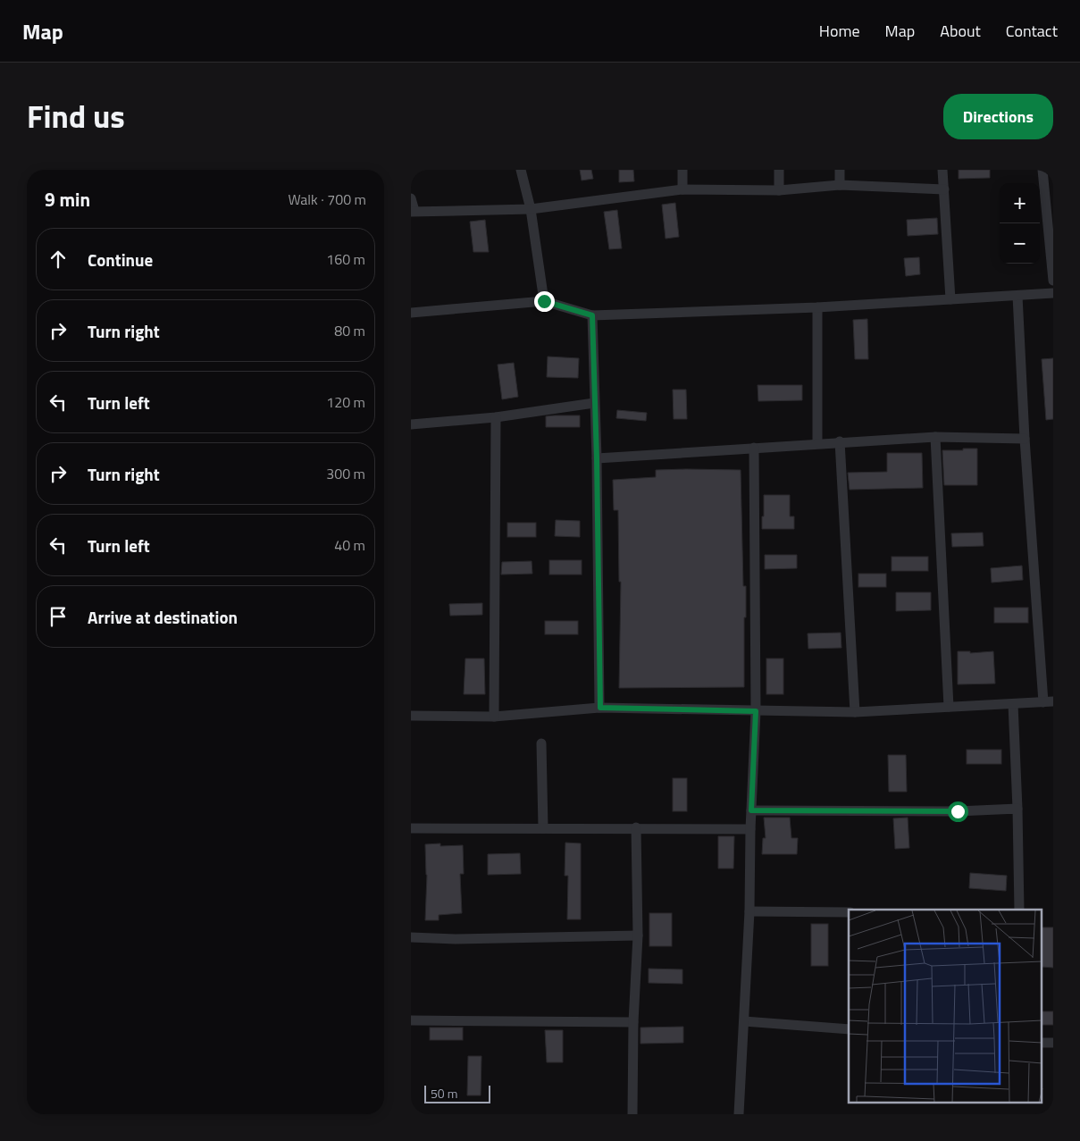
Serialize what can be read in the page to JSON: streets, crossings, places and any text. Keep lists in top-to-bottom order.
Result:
{
  "scale_bar": "50 m",
  "page": {
    "header": "Map",
    "nav": [
      "Home",
      "Map",
      "About",
      "Contact"
    ],
    "title": "Find us",
    "buttons": "Directions",
    "heading": ["9 min", "Walk · 700 m"],
    "map_buttons": ["+", "−"],
    "list": [
      ["Continue", "160 m"],
      ["Turn right", "80 m"],
      ["Turn left", "120 m"],
      ["Turn right", "300 m"],
      ["Turn left", "40 m"],
      "Arrive at destination"
    ],
    "scale": "50 m"
  }
}
